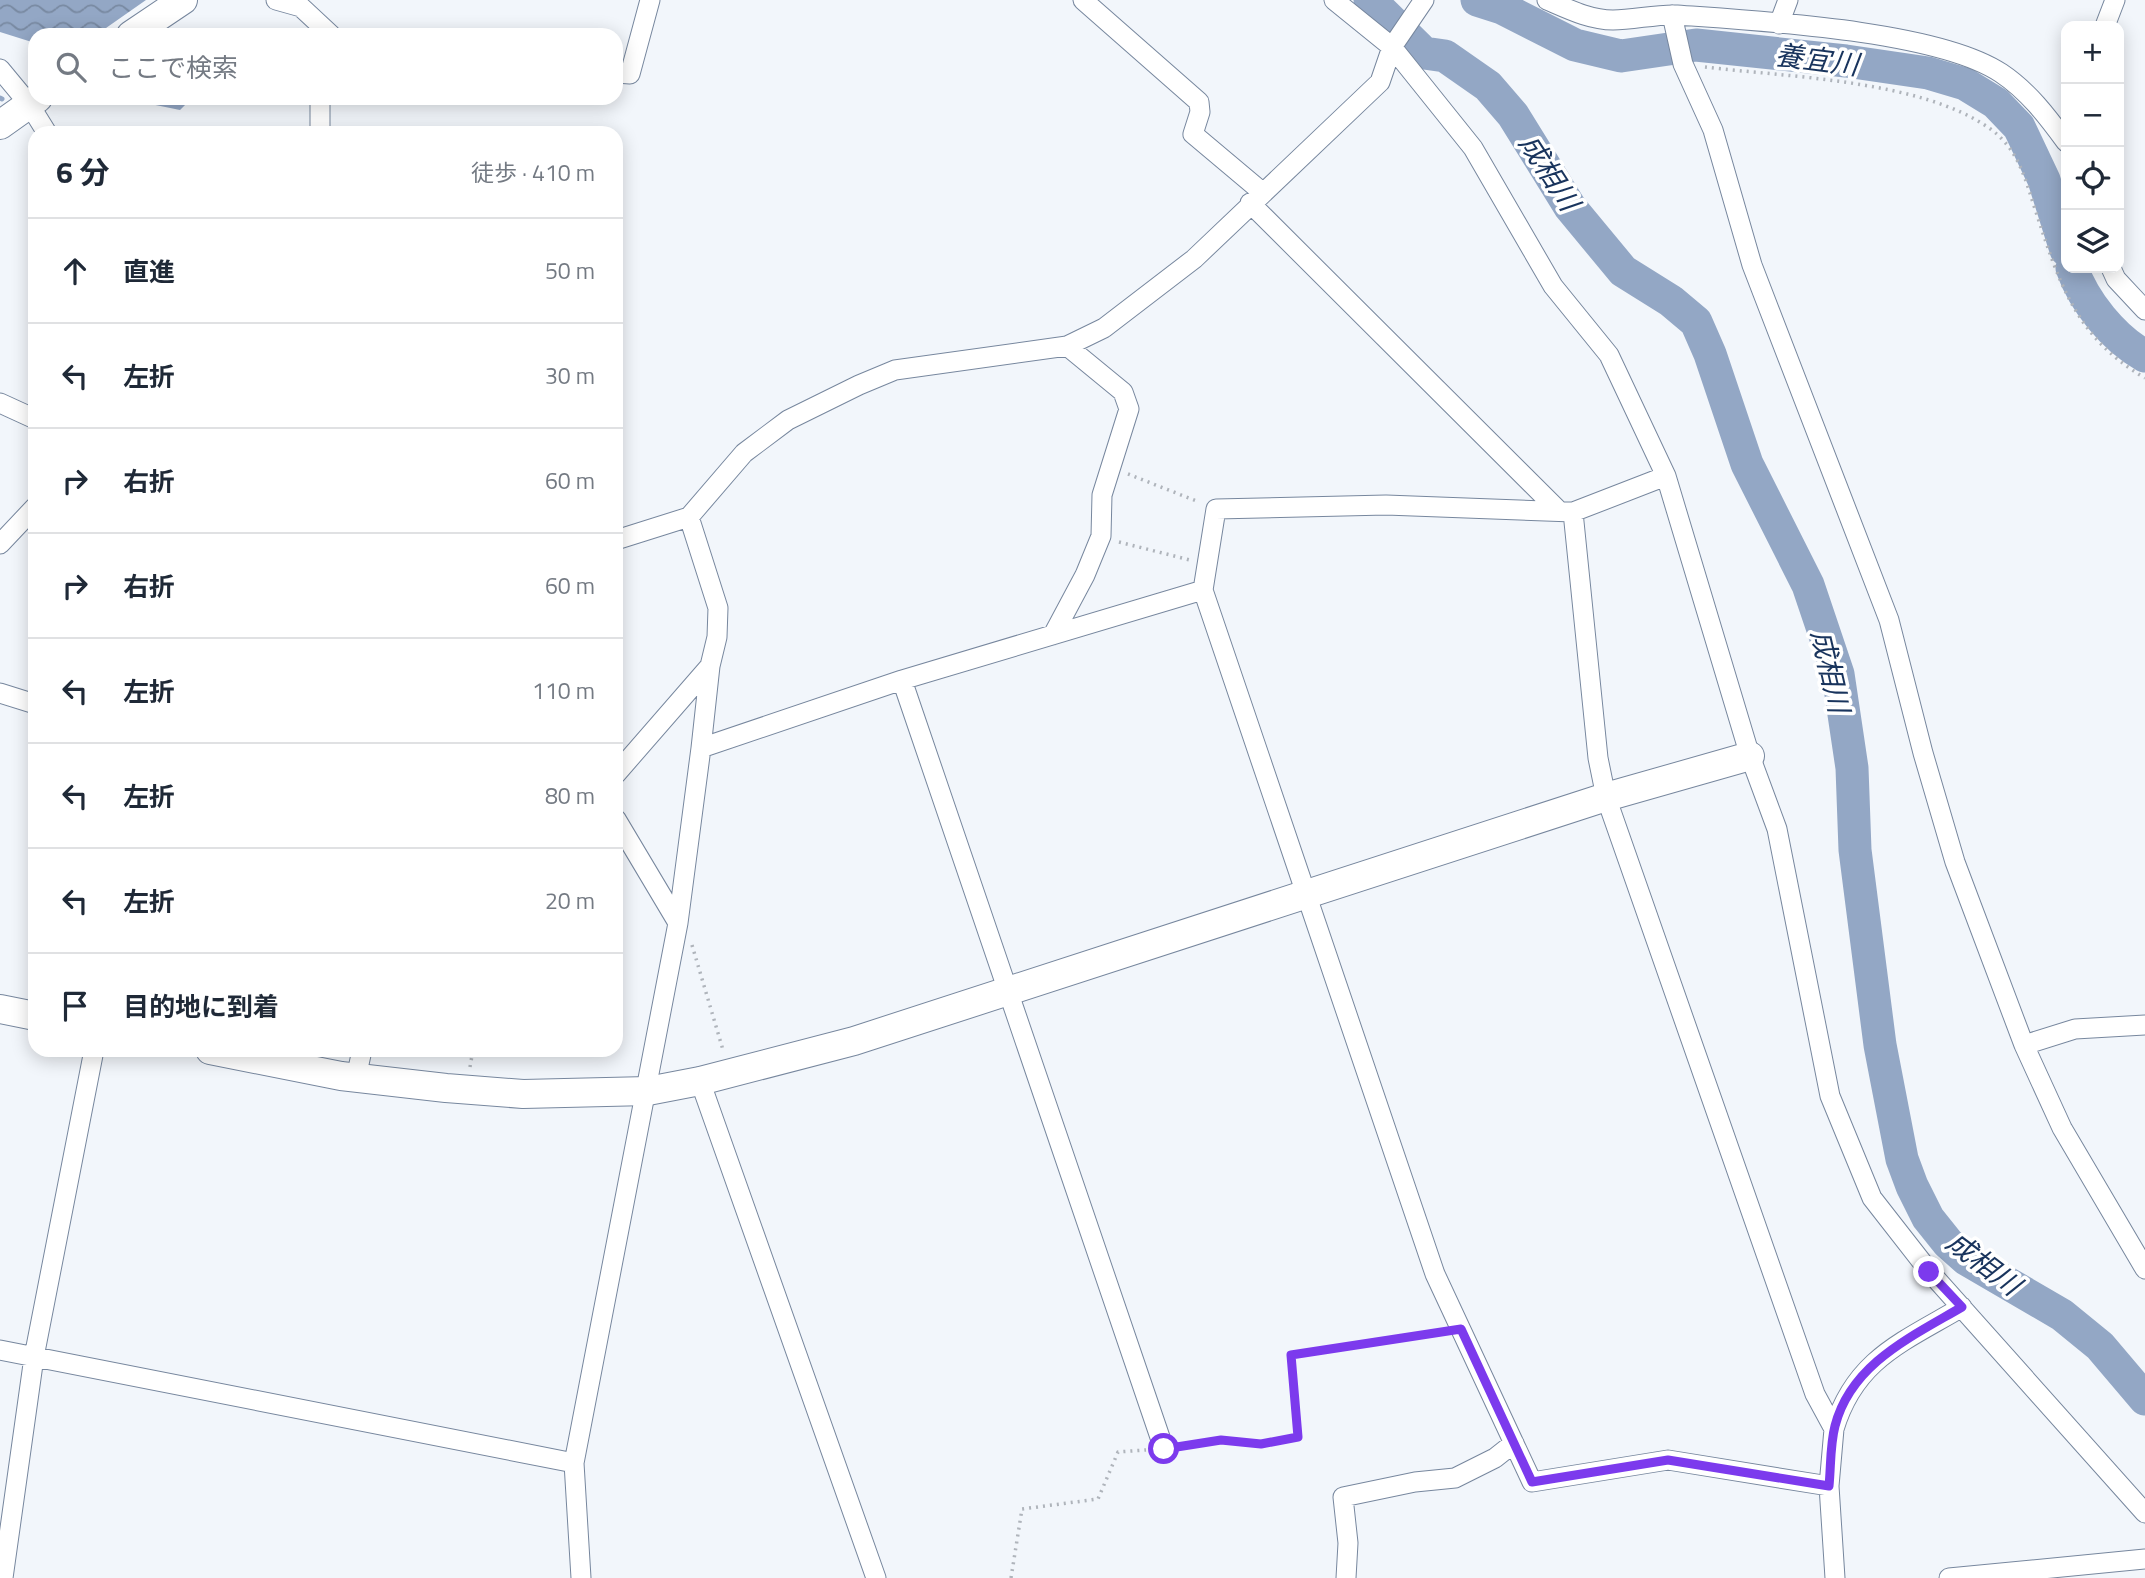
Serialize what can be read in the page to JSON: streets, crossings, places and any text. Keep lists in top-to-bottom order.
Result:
{
  "water": ["養宜川", "成相川"],
  "page": {
    "map_buttons": ["+", "−"],
    "search": "ここで検索",
    "heading": ["6 分", "徒歩 · 410 m"],
    "list": [
      ["直進", "50 m"],
      ["左折", "30 m"],
      ["右折", "60 m"],
      ["右折", "60 m"],
      ["左折", "110 m"],
      ["左折", "80 m"],
      ["左折", "20 m"],
      "目的地に到着"
    ]
  }
}
